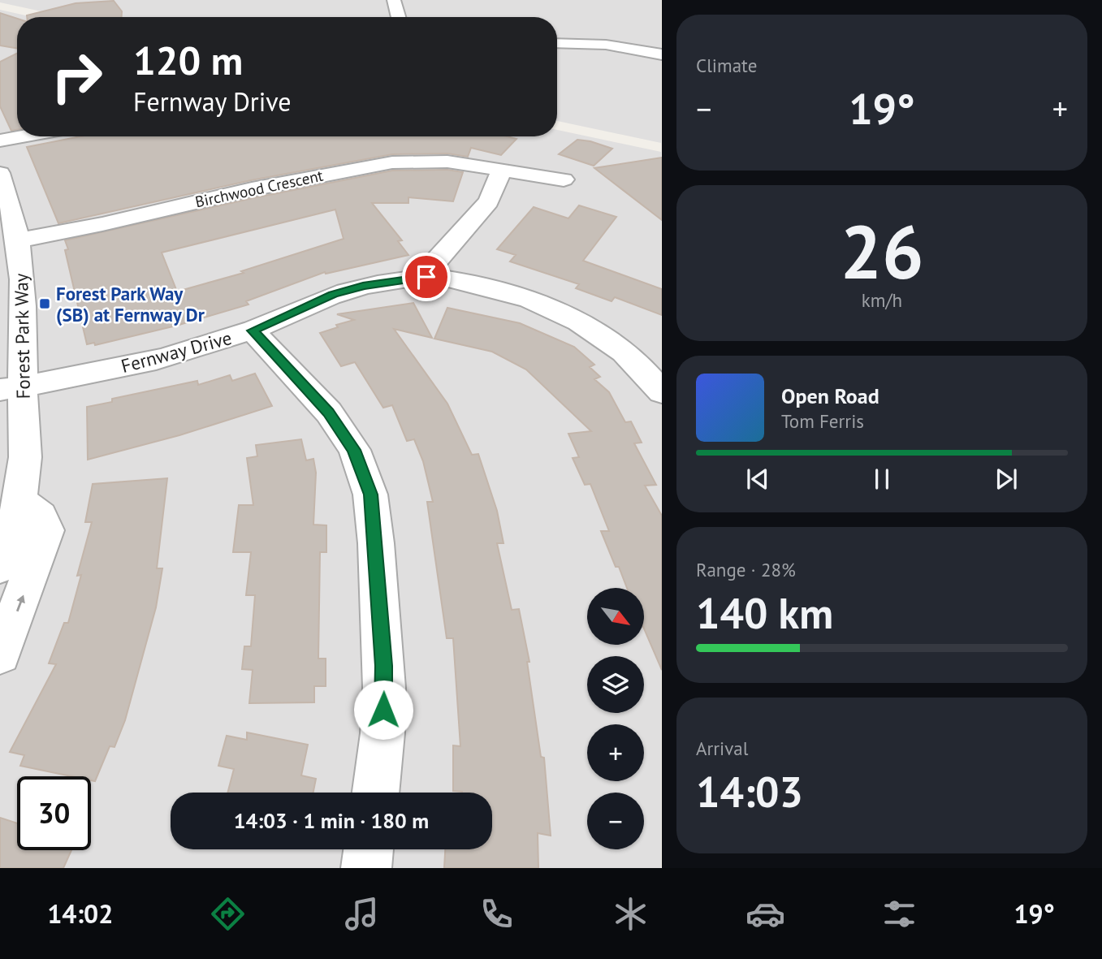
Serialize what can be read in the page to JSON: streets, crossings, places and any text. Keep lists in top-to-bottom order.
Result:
{
  "streets": {
    "street": ["Birchwood Crescent", "Forest Park Way", "Fernway Drive"]
  },
  "crossings": [
    ["Birchwood Crescent", "Forest Park Way"],
    ["Forest Park Way", "Fernway Drive"]
  ],
  "places": {
    "transit": ["Forest Park Way (SB) at Fernway Dr"]
  },
  "north": "bottom right",
  "page": {
    "tile": [
      "Climate",
      ["26", "km/h"],
      ["Range · 28%", "140 km"],
      ["Arrival", "14:03"]
    ],
    "turn": ["120 m", "Fernway Drive"],
    "heat": ["−", "19°", "+"],
    "song": ["Open Road", "Tom Ferris"],
    "map_buttons": ["+", "−"],
    "limit": "30",
    "trip": "14:03 · 1 min · 180 m",
    "tabs": ["14:02", "19°"]
  }
}
